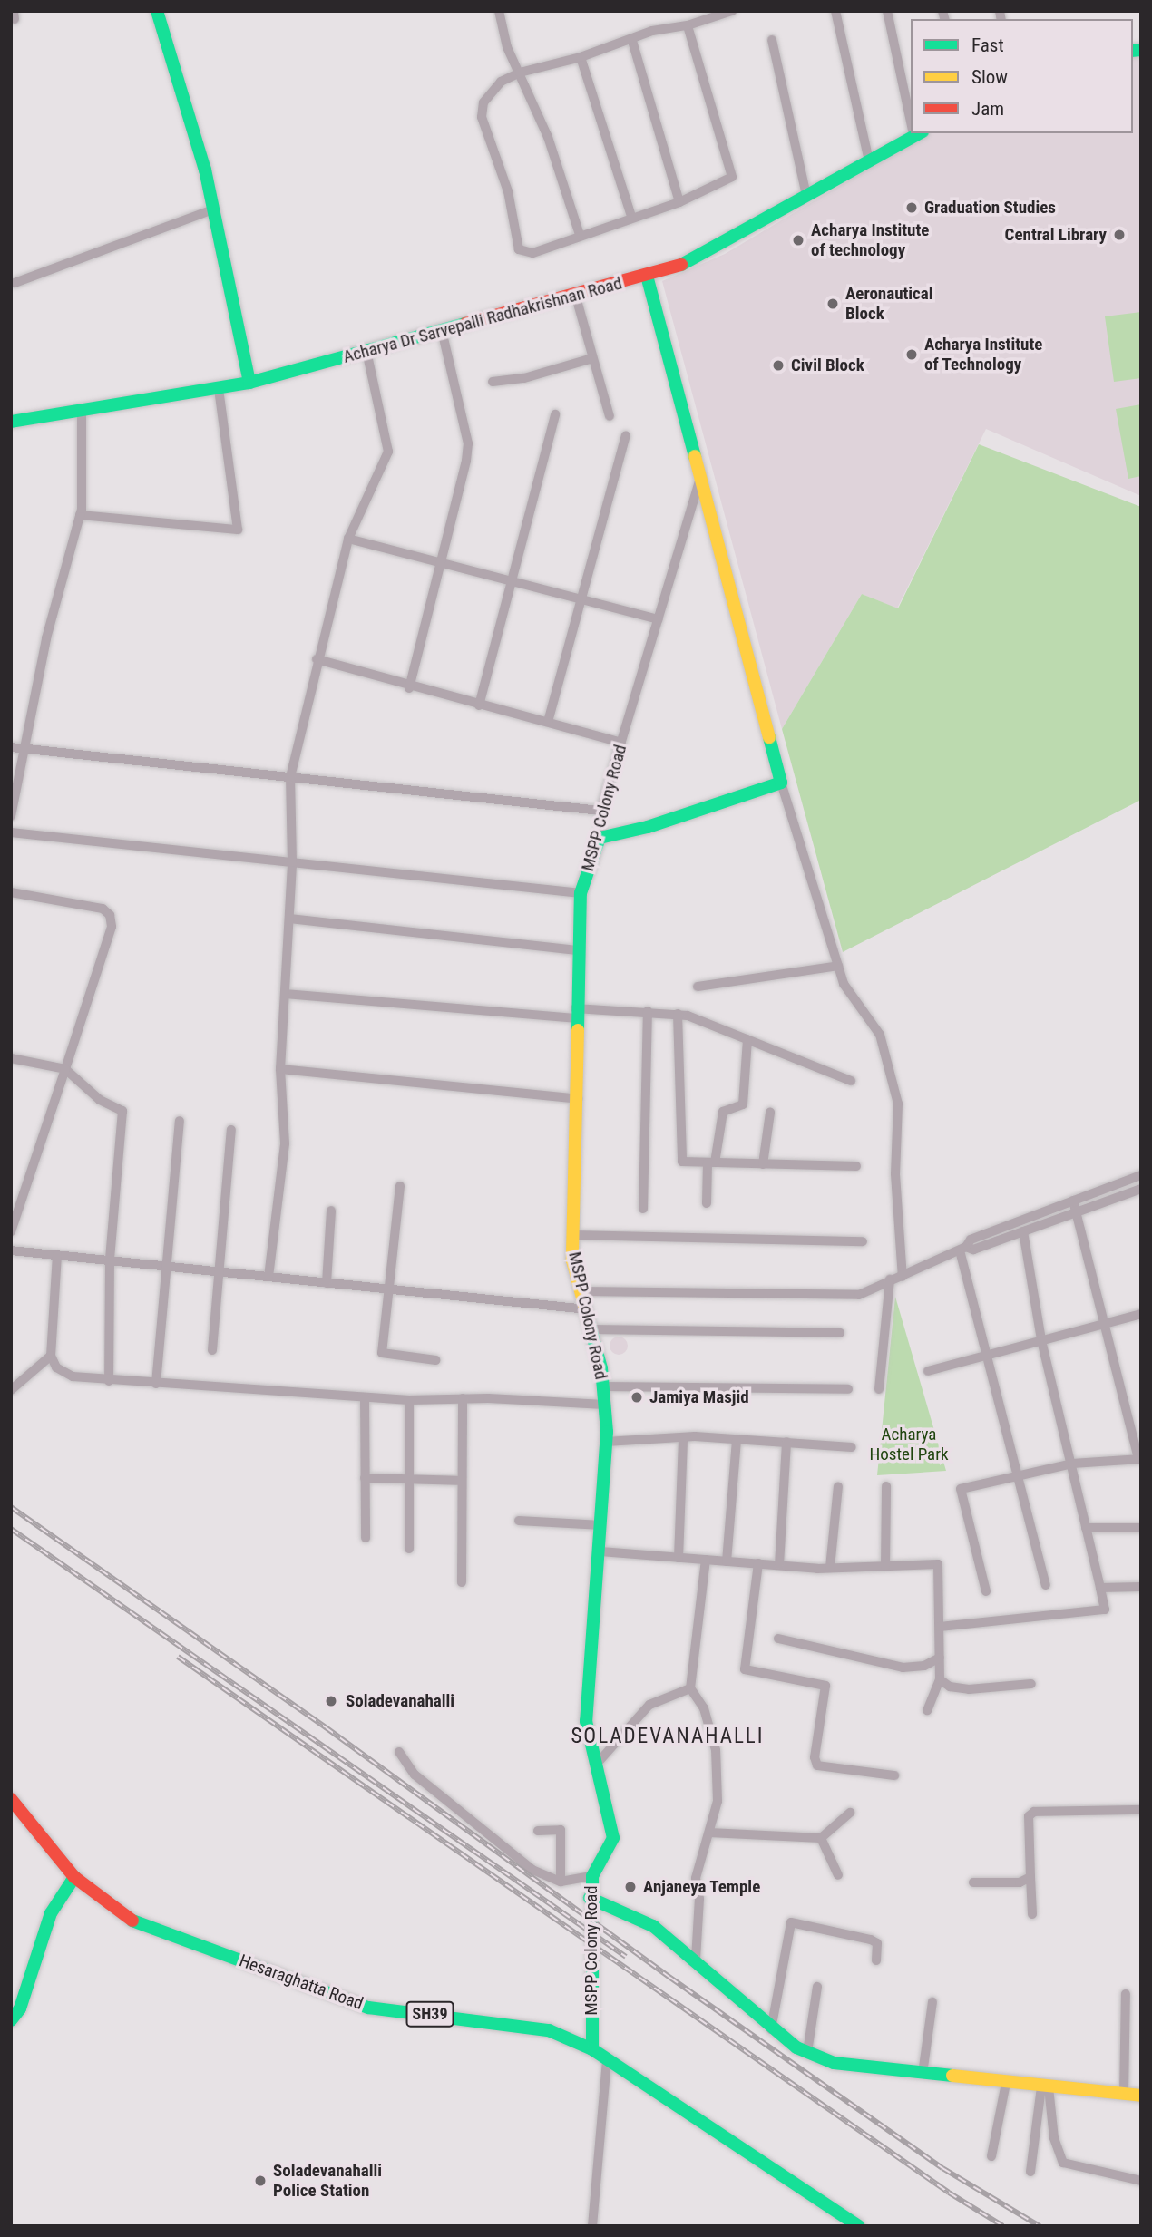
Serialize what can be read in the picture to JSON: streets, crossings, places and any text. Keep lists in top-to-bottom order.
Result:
{
  "streets": {
    "street": [
      "Acharya Dr Sarvepalli Radhakrishnan Road",
      "MSPP Colony Road",
      "Hesaraghatta Road",
      "SH39"
    ]
  },
  "crossings": [
    ["MSPP Colony Road", "Hesaraghatta Road"]
  ],
  "districts": ["SOLADEVANAHALLI"],
  "parks": ["Acharya Hostel Park"],
  "places": [
    "Graduation Studies",
    "Central Library",
    "Acharya Institute of technology",
    "Aeronautical Block",
    "Acharya Institute of Technology",
    "Civil Block",
    "Jamiya Masjid",
    "Soladevanahalli",
    "Anjaneya Temple",
    "Soladevanahalli Police Station"
  ],
  "legend": ["Fast", "Slow", "Jam"]
}
